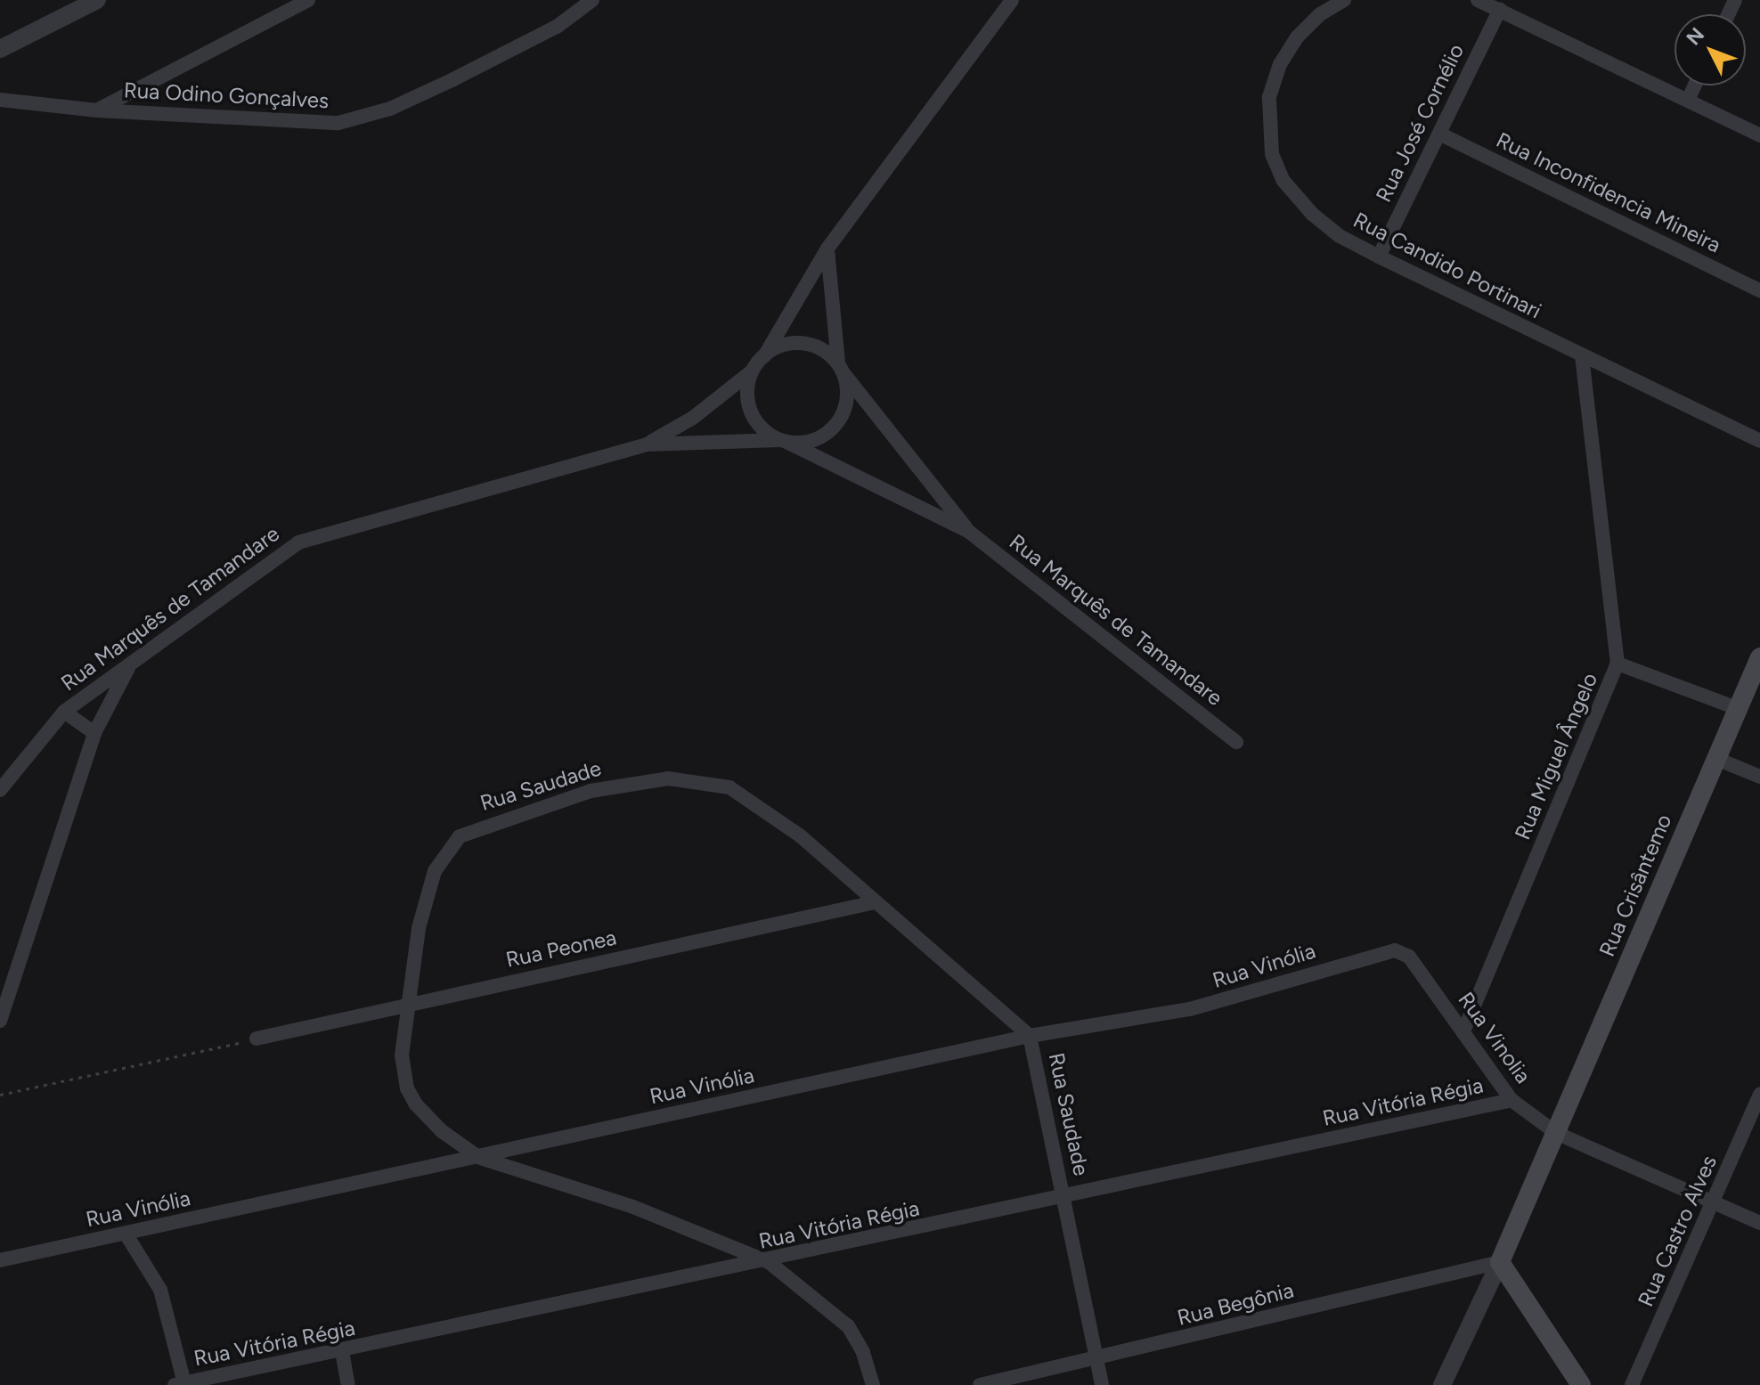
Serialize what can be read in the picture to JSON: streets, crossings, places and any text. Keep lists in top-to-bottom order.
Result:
{
  "streets": {
    "main road": ["Rua Crisântemo"],
    "street": [
      "Rua Odino Gonçalves",
      "Rua José Cornélio",
      "Rua Inconfidencia Mineira",
      "Rua Candido Portinari",
      "Rua Marquês de Tamandare",
      "Rua Miguel Ângelo",
      "Rua Saudade",
      "Rua Peonea",
      "Rua Vinólia",
      "Rua Vinolia",
      "Rua Vitória Régia",
      "Rua Castro Alves",
      "Rua Begônia"
    ]
  },
  "crossings": [
    ["Rua José Cornélio", "Rua Inconfidencia Mineira"],
    ["Rua José Cornélio", "Rua Candido Portinari"],
    ["Rua Candido Portinari", "Rua Miguel Ângelo"],
    ["Rua Miguel Ângelo", "Rua Vinolia"],
    ["Rua Saudade", "Rua Peonea"],
    ["Rua Saudade", "Rua Vinólia"],
    ["Rua Saudade", "Rua Vitória Régia"],
    ["Rua Saudade", "Rua Begônia"],
    ["Rua Crisântemo", "Rua Vinolia"],
    ["Rua Crisântemo", "Rua Begônia"],
    ["Rua Vinólia", "Rua Vinolia"],
    ["Rua Vinolia", "Rua Vitória Régia"],
    ["Rua Vinolia", "Rua Castro Alves"]
  ],
  "north": "top left"
}
